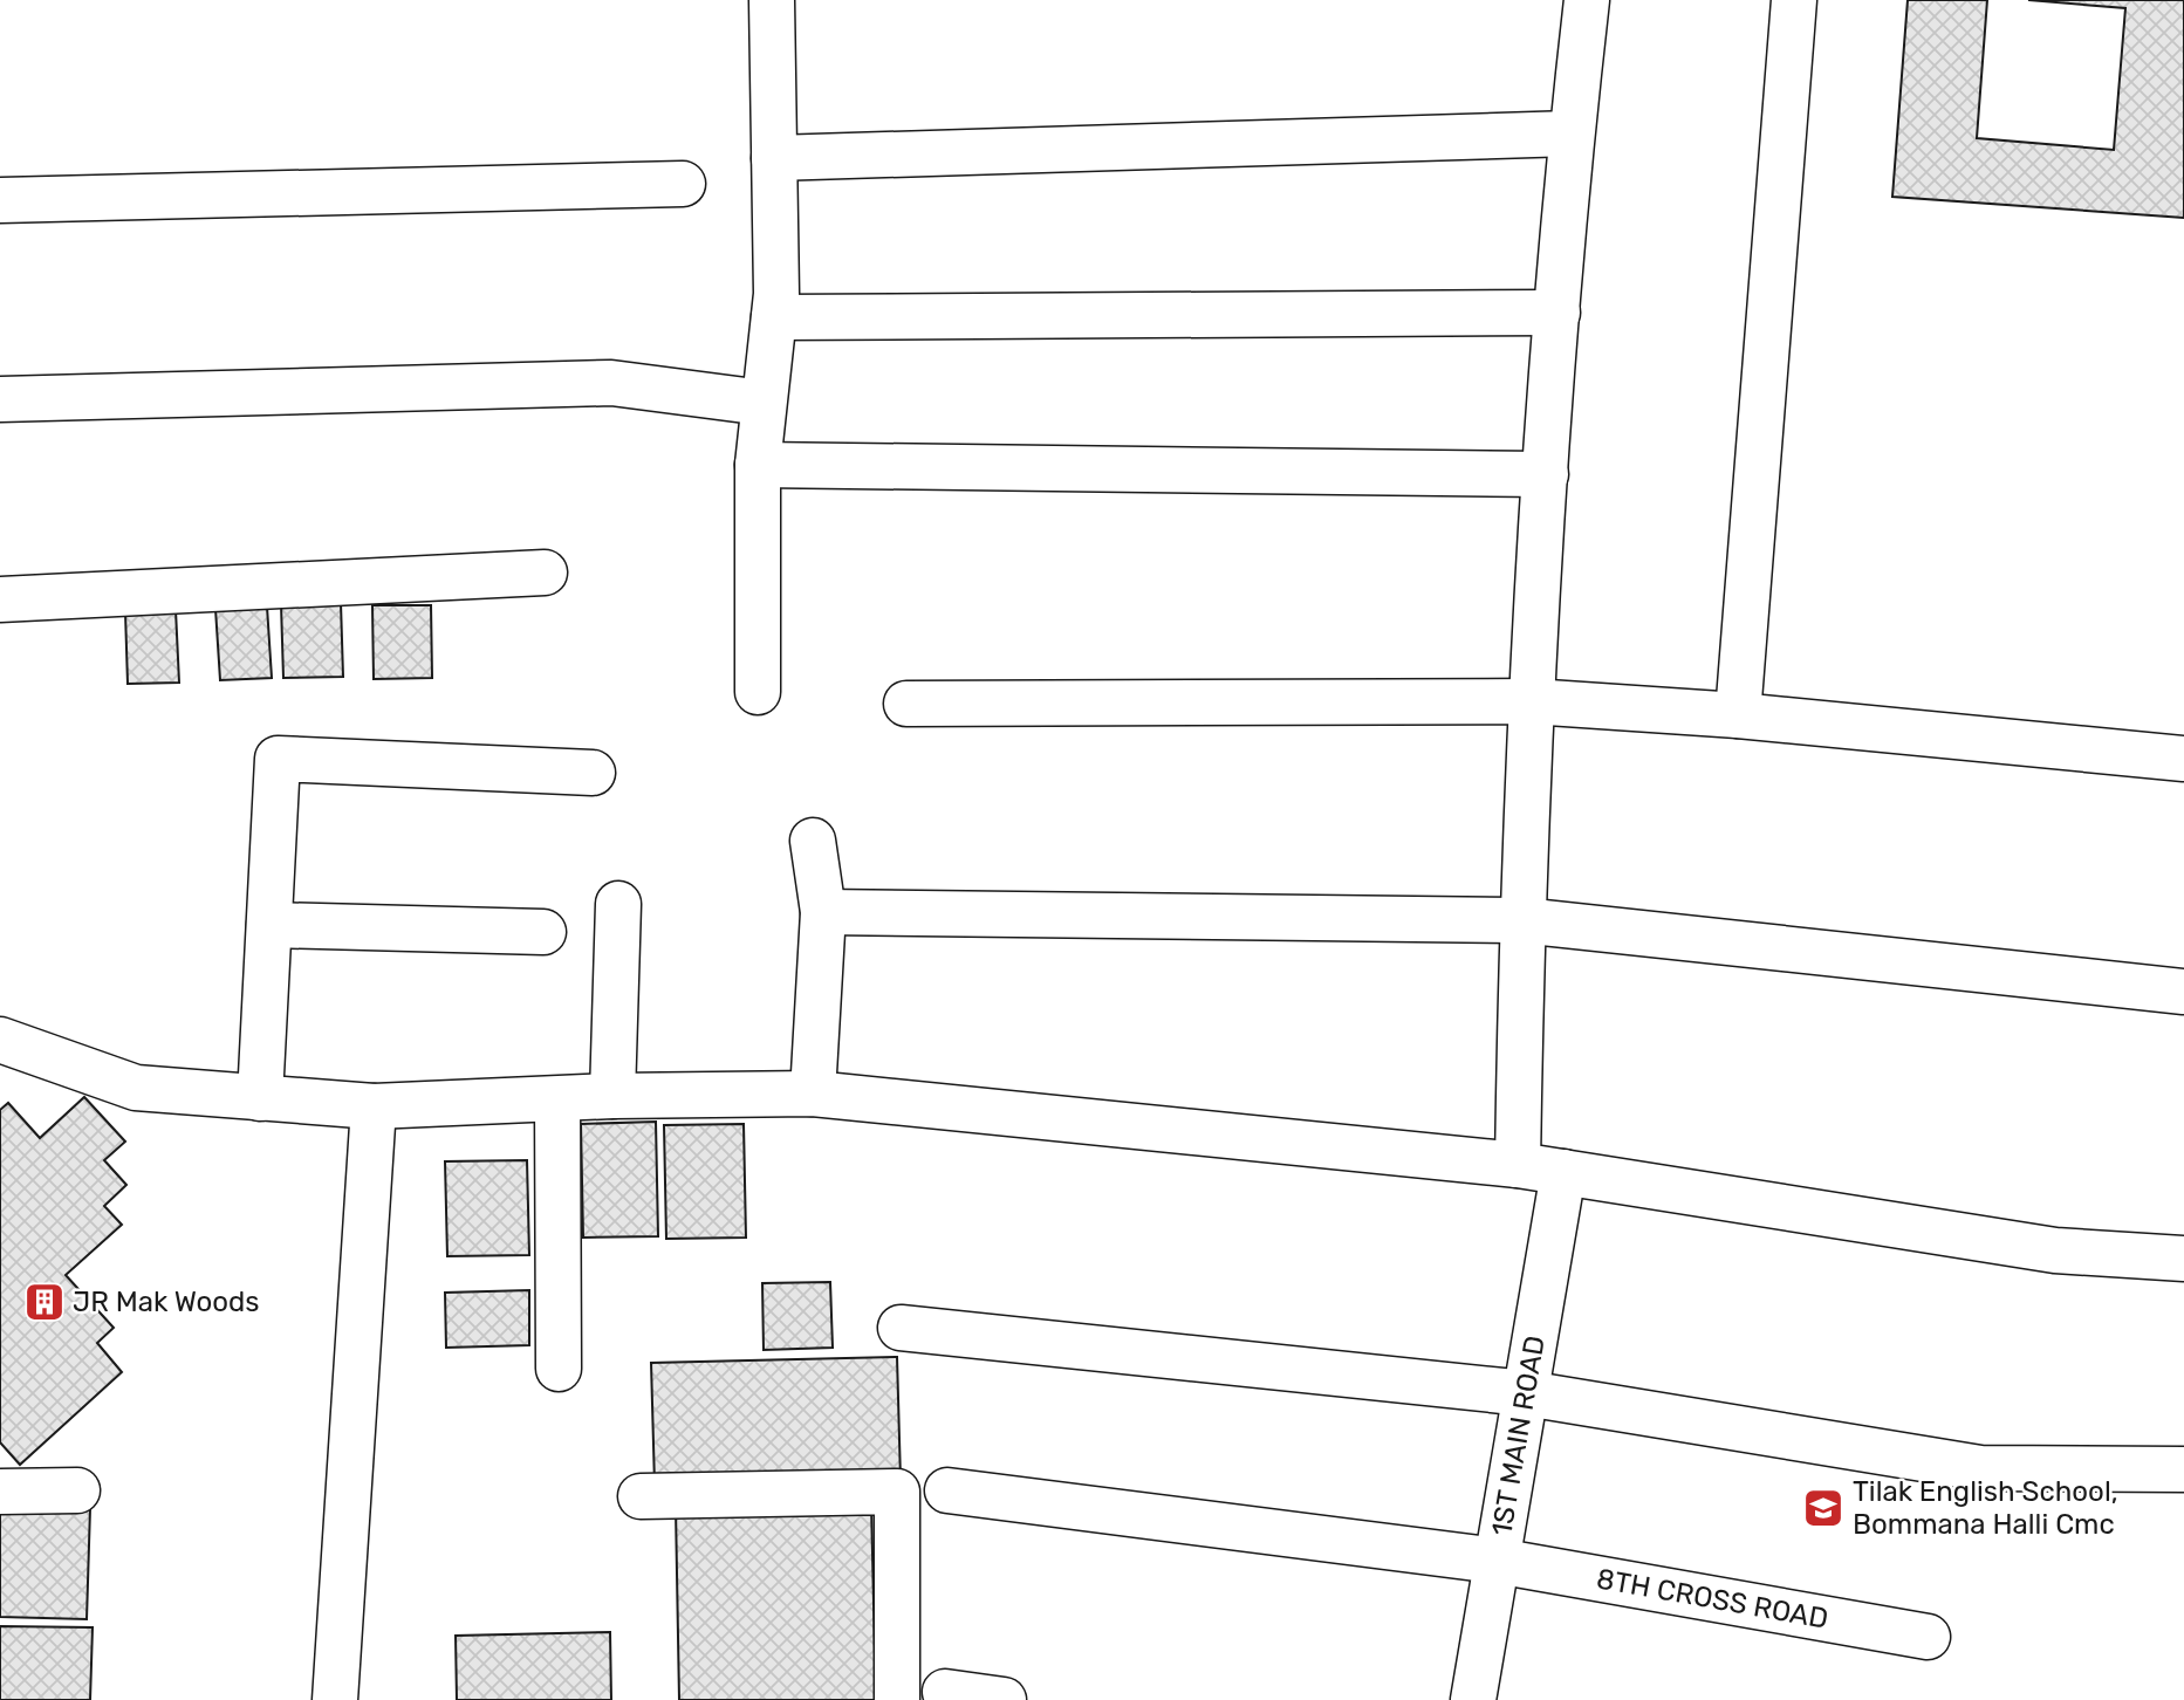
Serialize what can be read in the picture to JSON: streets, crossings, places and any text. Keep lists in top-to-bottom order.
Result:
{
  "streets": {
    "street": ["1ST MAIN ROAD", "8TH CROSS ROAD"]
  },
  "crossings": [
    ["1ST MAIN ROAD", "8TH CROSS ROAD"]
  ],
  "places": {
    "building": ["JR Mak Woods"],
    "school or university": ["Tilak English School, Bommana Halli Cmc"]
  }
}
